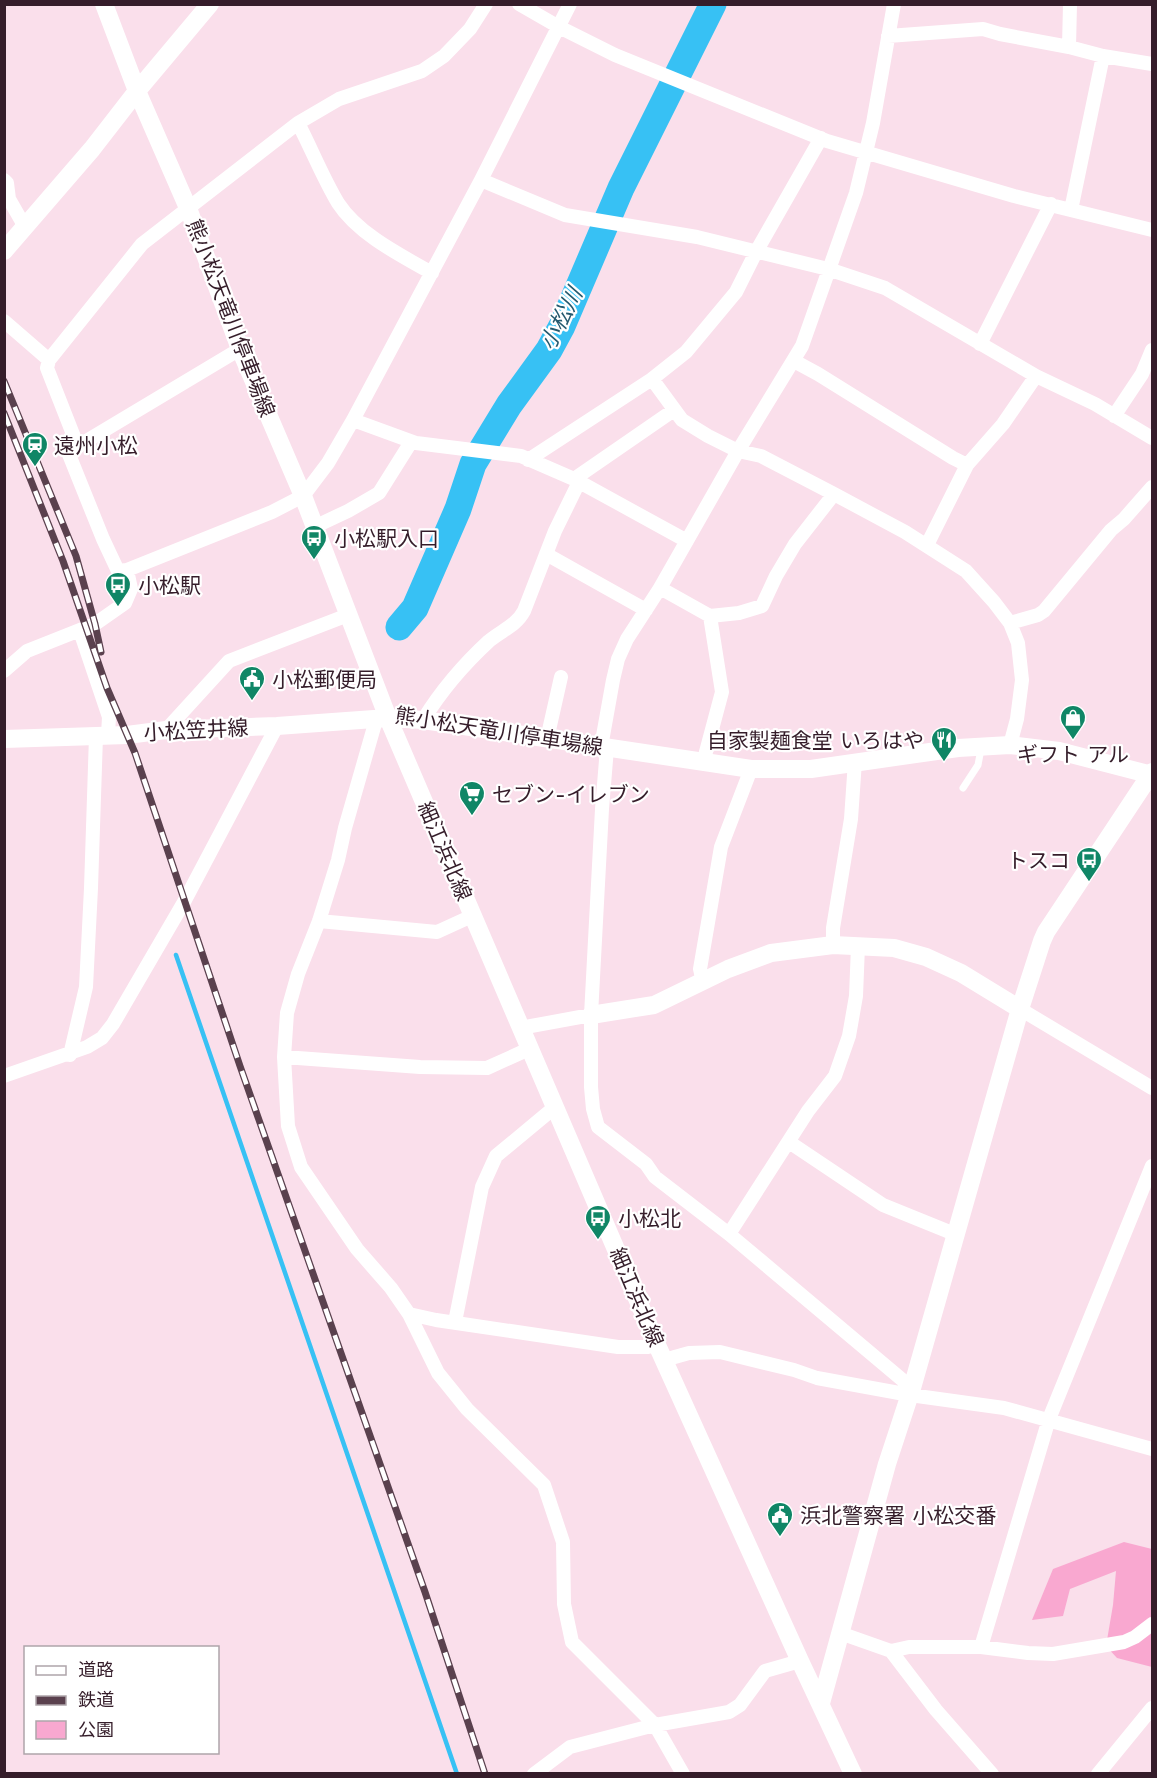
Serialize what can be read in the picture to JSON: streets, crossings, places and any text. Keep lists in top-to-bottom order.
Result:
{
  "streets": {
    "main road": ["熊小松天竜川停車場線", "小松笠井線", "細江浜北線"]
  },
  "crossings": [
    ["熊小松天竜川停車場線", "小松笠井線"],
    ["熊小松天竜川停車場線", "細江浜北線"],
    ["小松笠井線", "細江浜北線"]
  ],
  "water": ["小松川"],
  "places": {
    "station": ["遠州小松"],
    "bus stop": [
      "小松駅入口",
      "小松駅",
      "トスコ",
      "小松北"
    ],
    "public building": ["小松郵便局", "浜北警察署 小松交番"],
    "shop": ["ギフト アル"],
    "restaurant": ["自家製麺食堂 いろはや"],
    "supermarket": ["セブン-イレブン"]
  },
  "legend": ["道路", "鉄道", "公園"]
}
